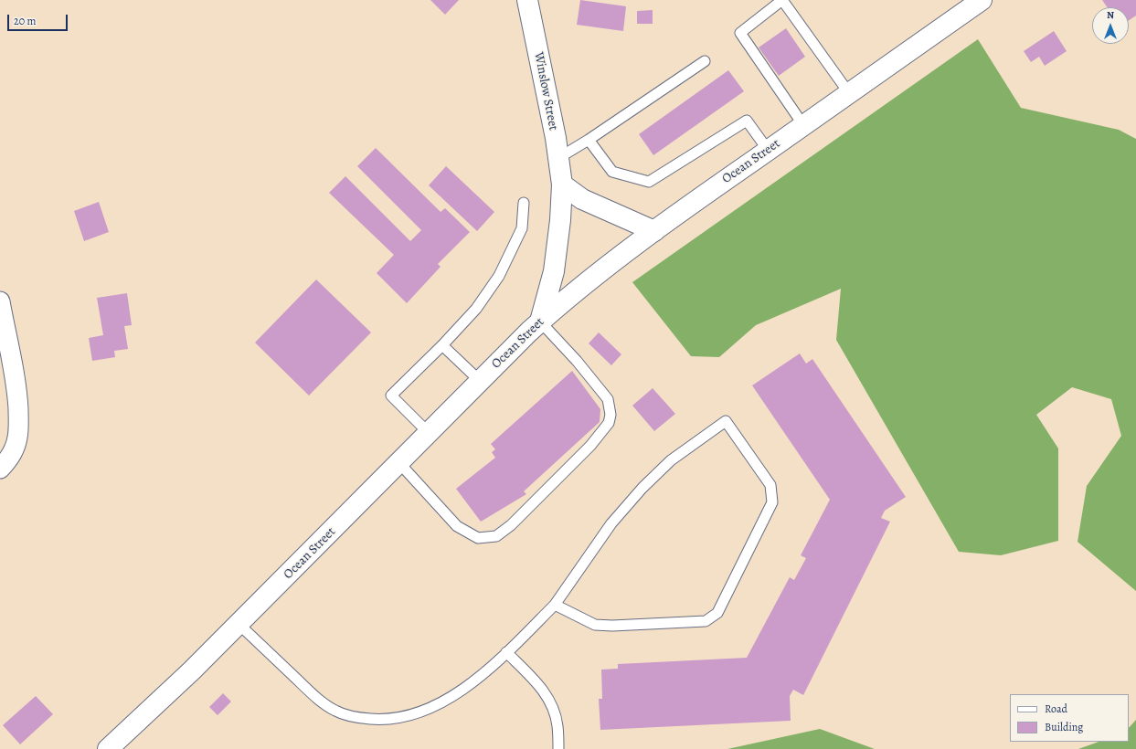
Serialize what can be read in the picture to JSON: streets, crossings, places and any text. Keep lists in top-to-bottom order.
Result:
{
  "streets": {
    "main road": ["Winslow Street", "Ocean Street"]
  },
  "crossings": [
    ["Winslow Street", "Ocean Street"]
  ],
  "legend": ["Road", "Building"],
  "scale_bar": "20 m",
  "north": "top"
}
